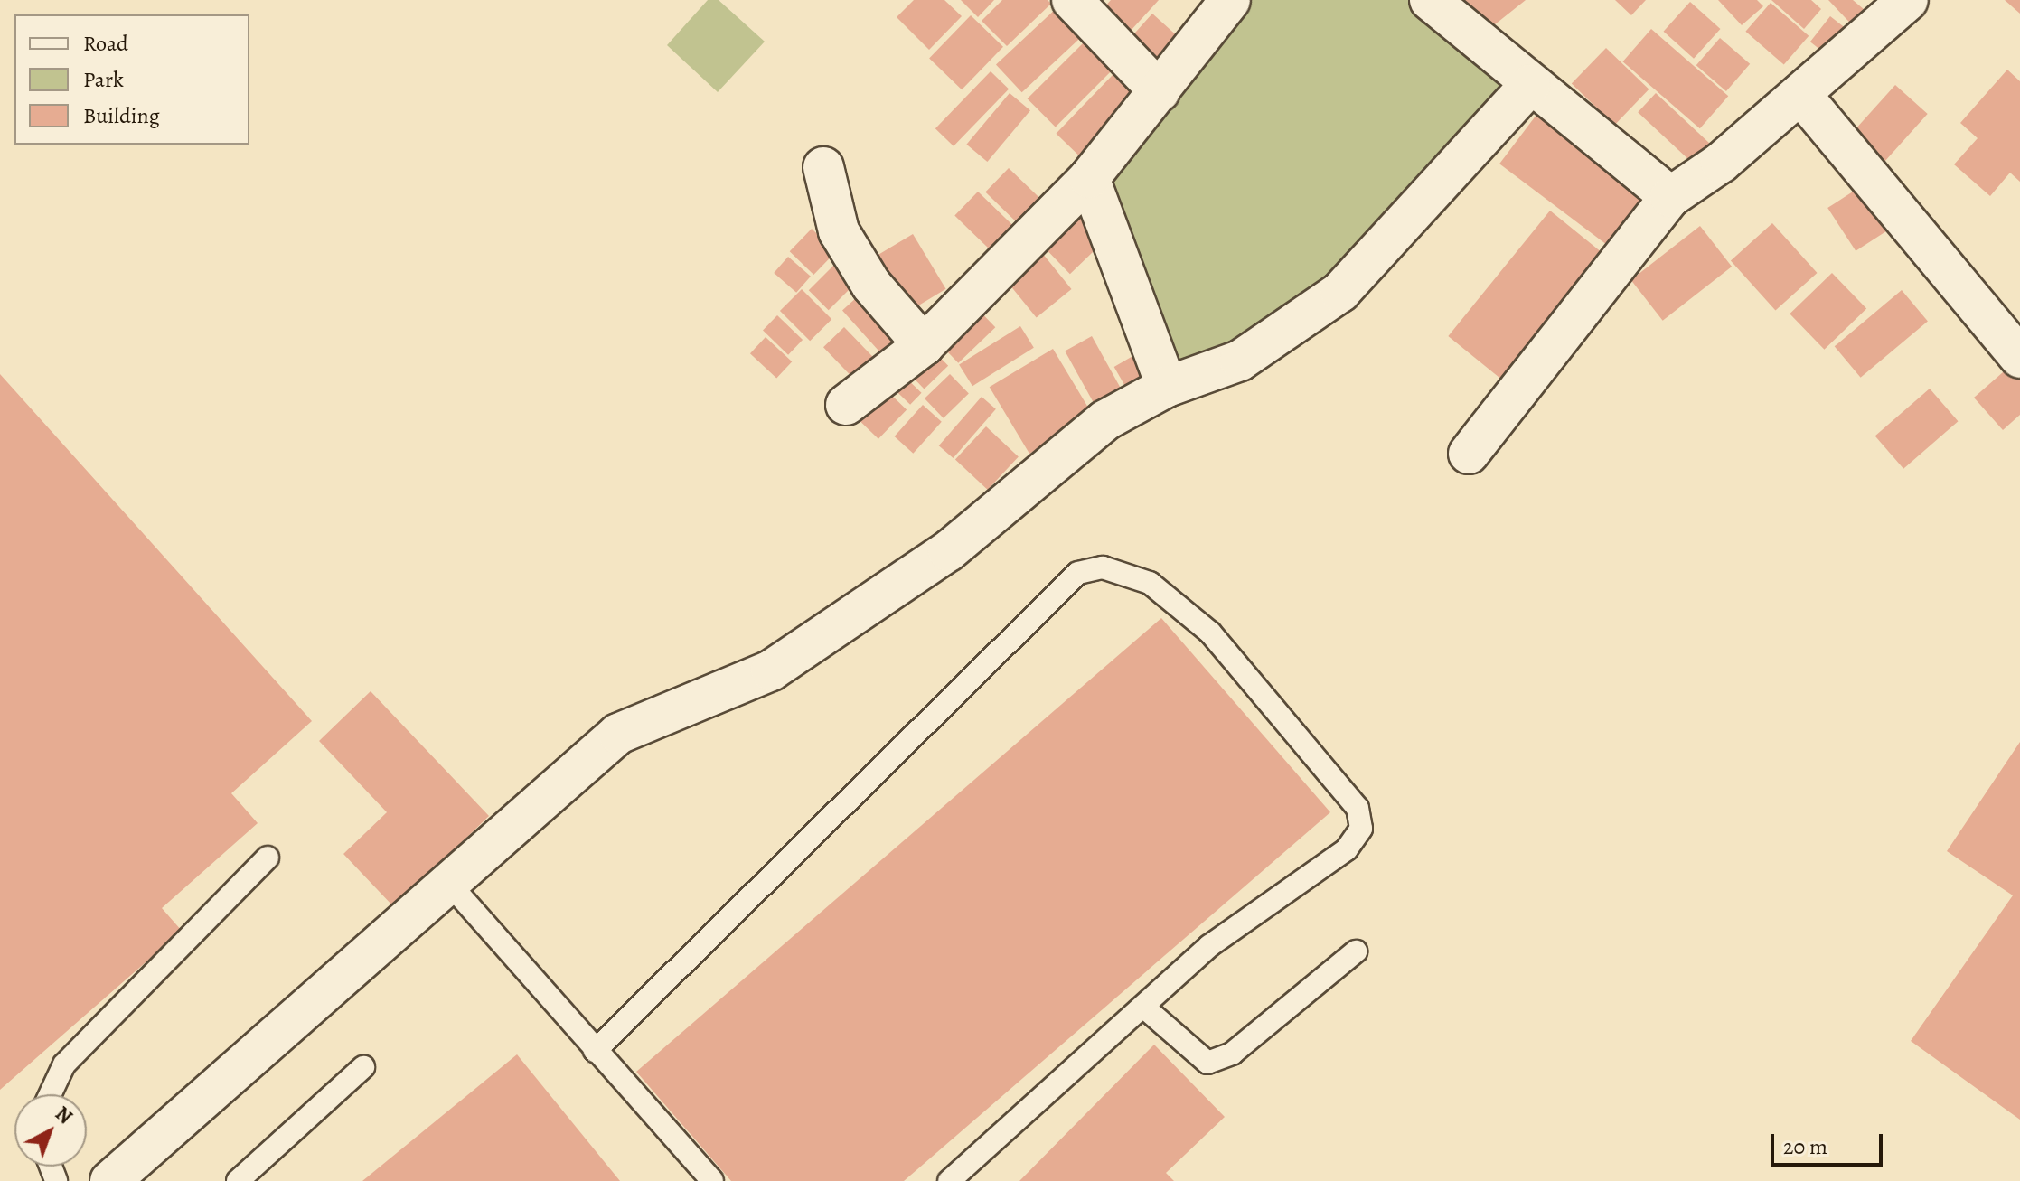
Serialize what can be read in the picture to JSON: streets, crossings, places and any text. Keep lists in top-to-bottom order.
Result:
{
  "legend": ["Road", "Park", "Building"],
  "scale_bar": "20 m",
  "north": "top right"
}
